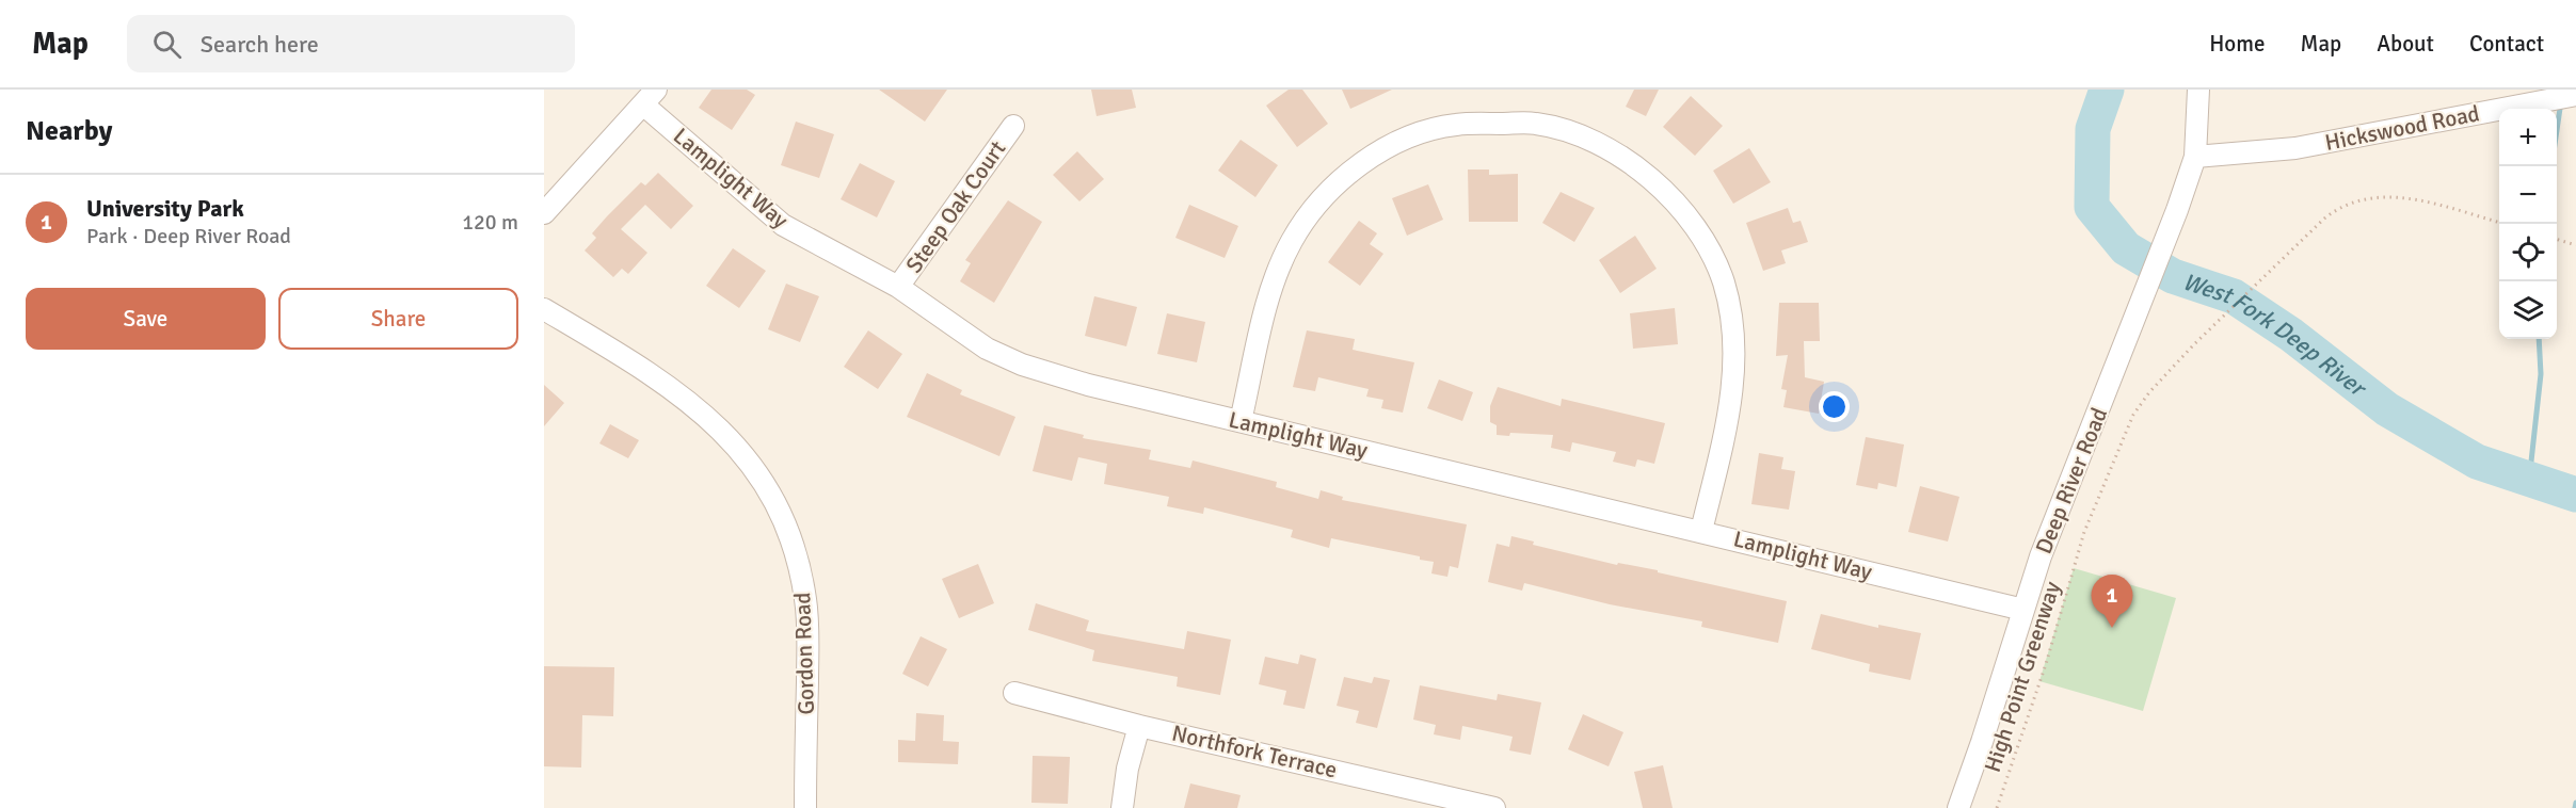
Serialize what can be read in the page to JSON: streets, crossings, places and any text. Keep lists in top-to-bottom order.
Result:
{
  "streets": {
    "street": [
      "Hickswood Road",
      "Lamplight Way",
      "Steep Oak Court",
      "Deep River Road",
      "Gordon Road",
      "Northfork Terrace"
    ],
    "path": ["High Point Greenway"]
  },
  "crossings": [
    ["Hickswood Road", "Deep River Road"],
    ["Lamplight Way", "Steep Oak Court"],
    ["Lamplight Way", "Deep River Road"]
  ],
  "water": ["West Fork Deep River"],
  "page": {
    "header": "Map",
    "search": "Search here",
    "nav": [
      "Home",
      "Map",
      "About",
      "Contact"
    ],
    "heading": "Nearby",
    "map_buttons": ["+", "−"],
    "list": [
      {
        "mark": "1",
        "name": "University Park",
        "note": "Park · Deep River Road",
        "value": "120 m"
      }
    ],
    "buttons": ["Save", "Share"],
    "pins": "1"
  }
}
